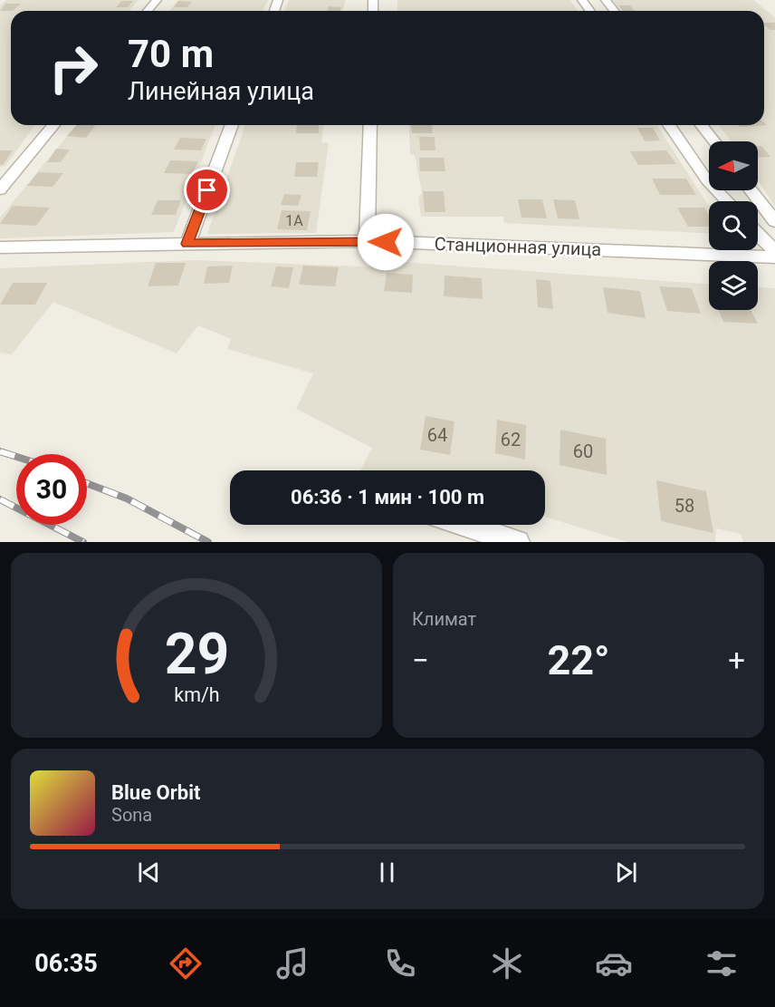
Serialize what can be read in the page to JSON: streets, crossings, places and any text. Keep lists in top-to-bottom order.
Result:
{
  "streets": {
    "street": ["Станционная улица"]
  },
  "house_numbers": [
    "1А",
    "64",
    "62",
    "60",
    "58"
  ],
  "north": "left",
  "page": {
    "turn": ["70 m", "Линейная улица"],
    "limit": "30",
    "trip": "06:36 · 1 мин · 100 m",
    "tile": "Климат",
    "heat": ["−", "22°", "+"],
    "song": ["Blue Orbit", "Sona"],
    "tabs": "06:35",
    "gauge": ["29", "km/h"]
  }
}
